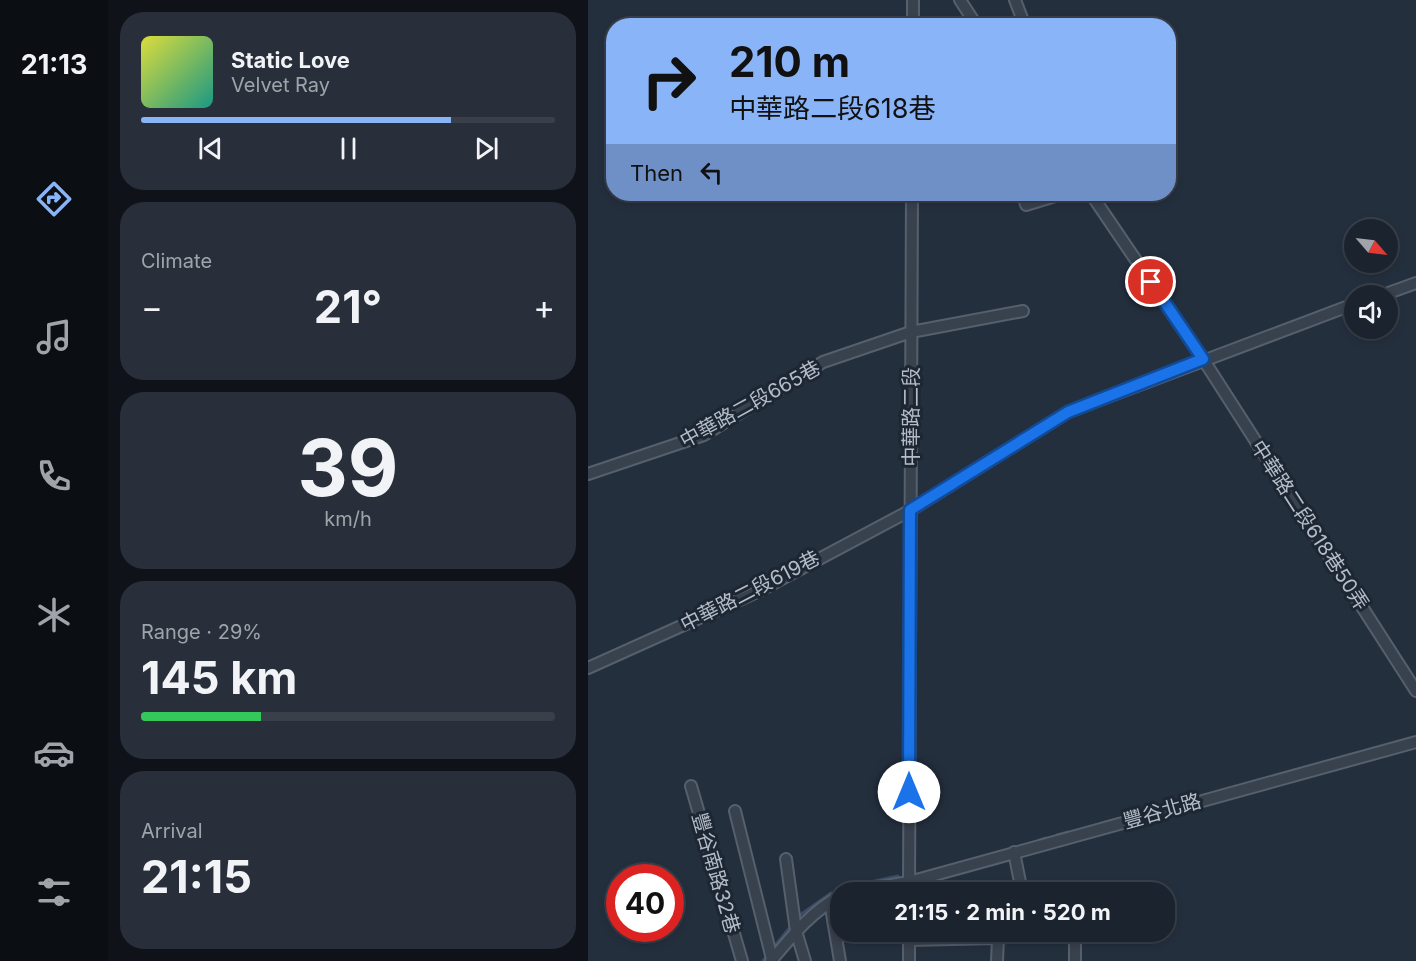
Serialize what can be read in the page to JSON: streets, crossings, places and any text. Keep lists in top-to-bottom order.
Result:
{
  "streets": {
    "street": [
      "中華路二段665巷",
      "中華路二段",
      "中華路二段618巷50弄",
      "中華路二段619巷",
      "豐谷北路",
      "豐谷南路32巷"
    ]
  },
  "crossings": [
    ["中華路二段665巷", "中華路二段"],
    ["中華路二段", "中華路二段619巷"],
    ["中華路二段618巷50弄", "中華路二段619巷"]
  ],
  "north": "bottom right",
  "page": {
    "tabs": "21:13",
    "turn": ["210 m", "中華路二段618巷"],
    "song": ["Static Love", "Velvet Ray"],
    "then": "Then",
    "tile": [
      "Climate",
      ["39", "km/h"],
      ["Range · 29%", "145 km"],
      ["Arrival", "21:15"]
    ],
    "heat": ["−", "21°", "+"],
    "limit": "40",
    "trip": "21:15 · 2 min · 520 m"
  }
}
